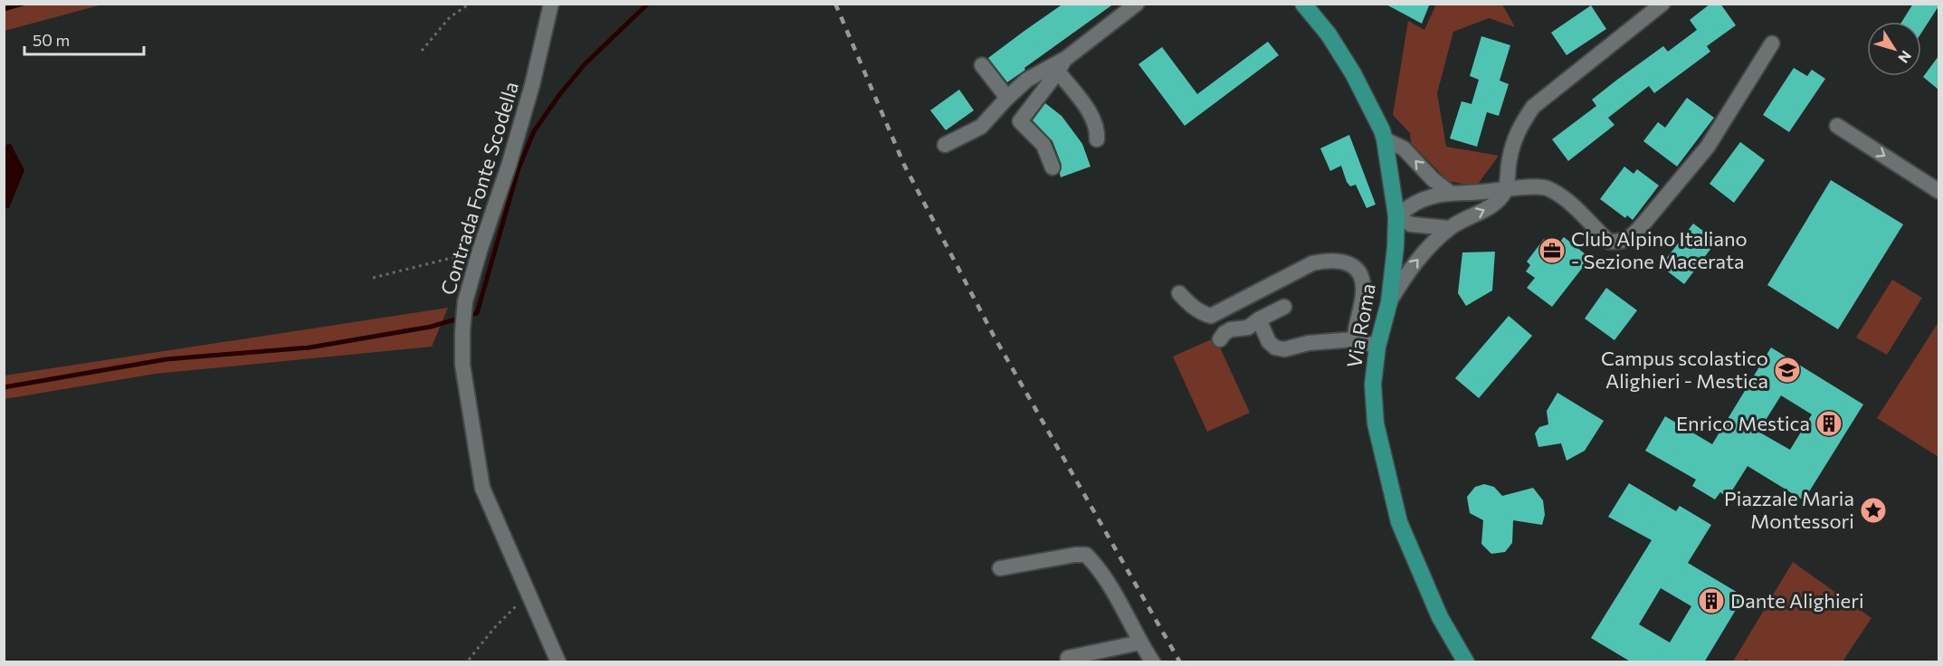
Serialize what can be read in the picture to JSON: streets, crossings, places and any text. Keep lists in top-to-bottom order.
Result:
{
  "streets": {
    "main road": ["Via Roma"],
    "street": ["Contrada Fonte Scodella"]
  },
  "places": {
    "office": ["Club Alpino Italiano - Sezione Macerata"],
    "school or university": ["Campus scolastico Alighieri - Mestica"],
    "building": ["Enrico Mestica", "Dante Alighieri"],
    "place": ["Piazzale Maria Montessori"]
  },
  "scale_bar": "50 m",
  "north": "bottom right"
}
